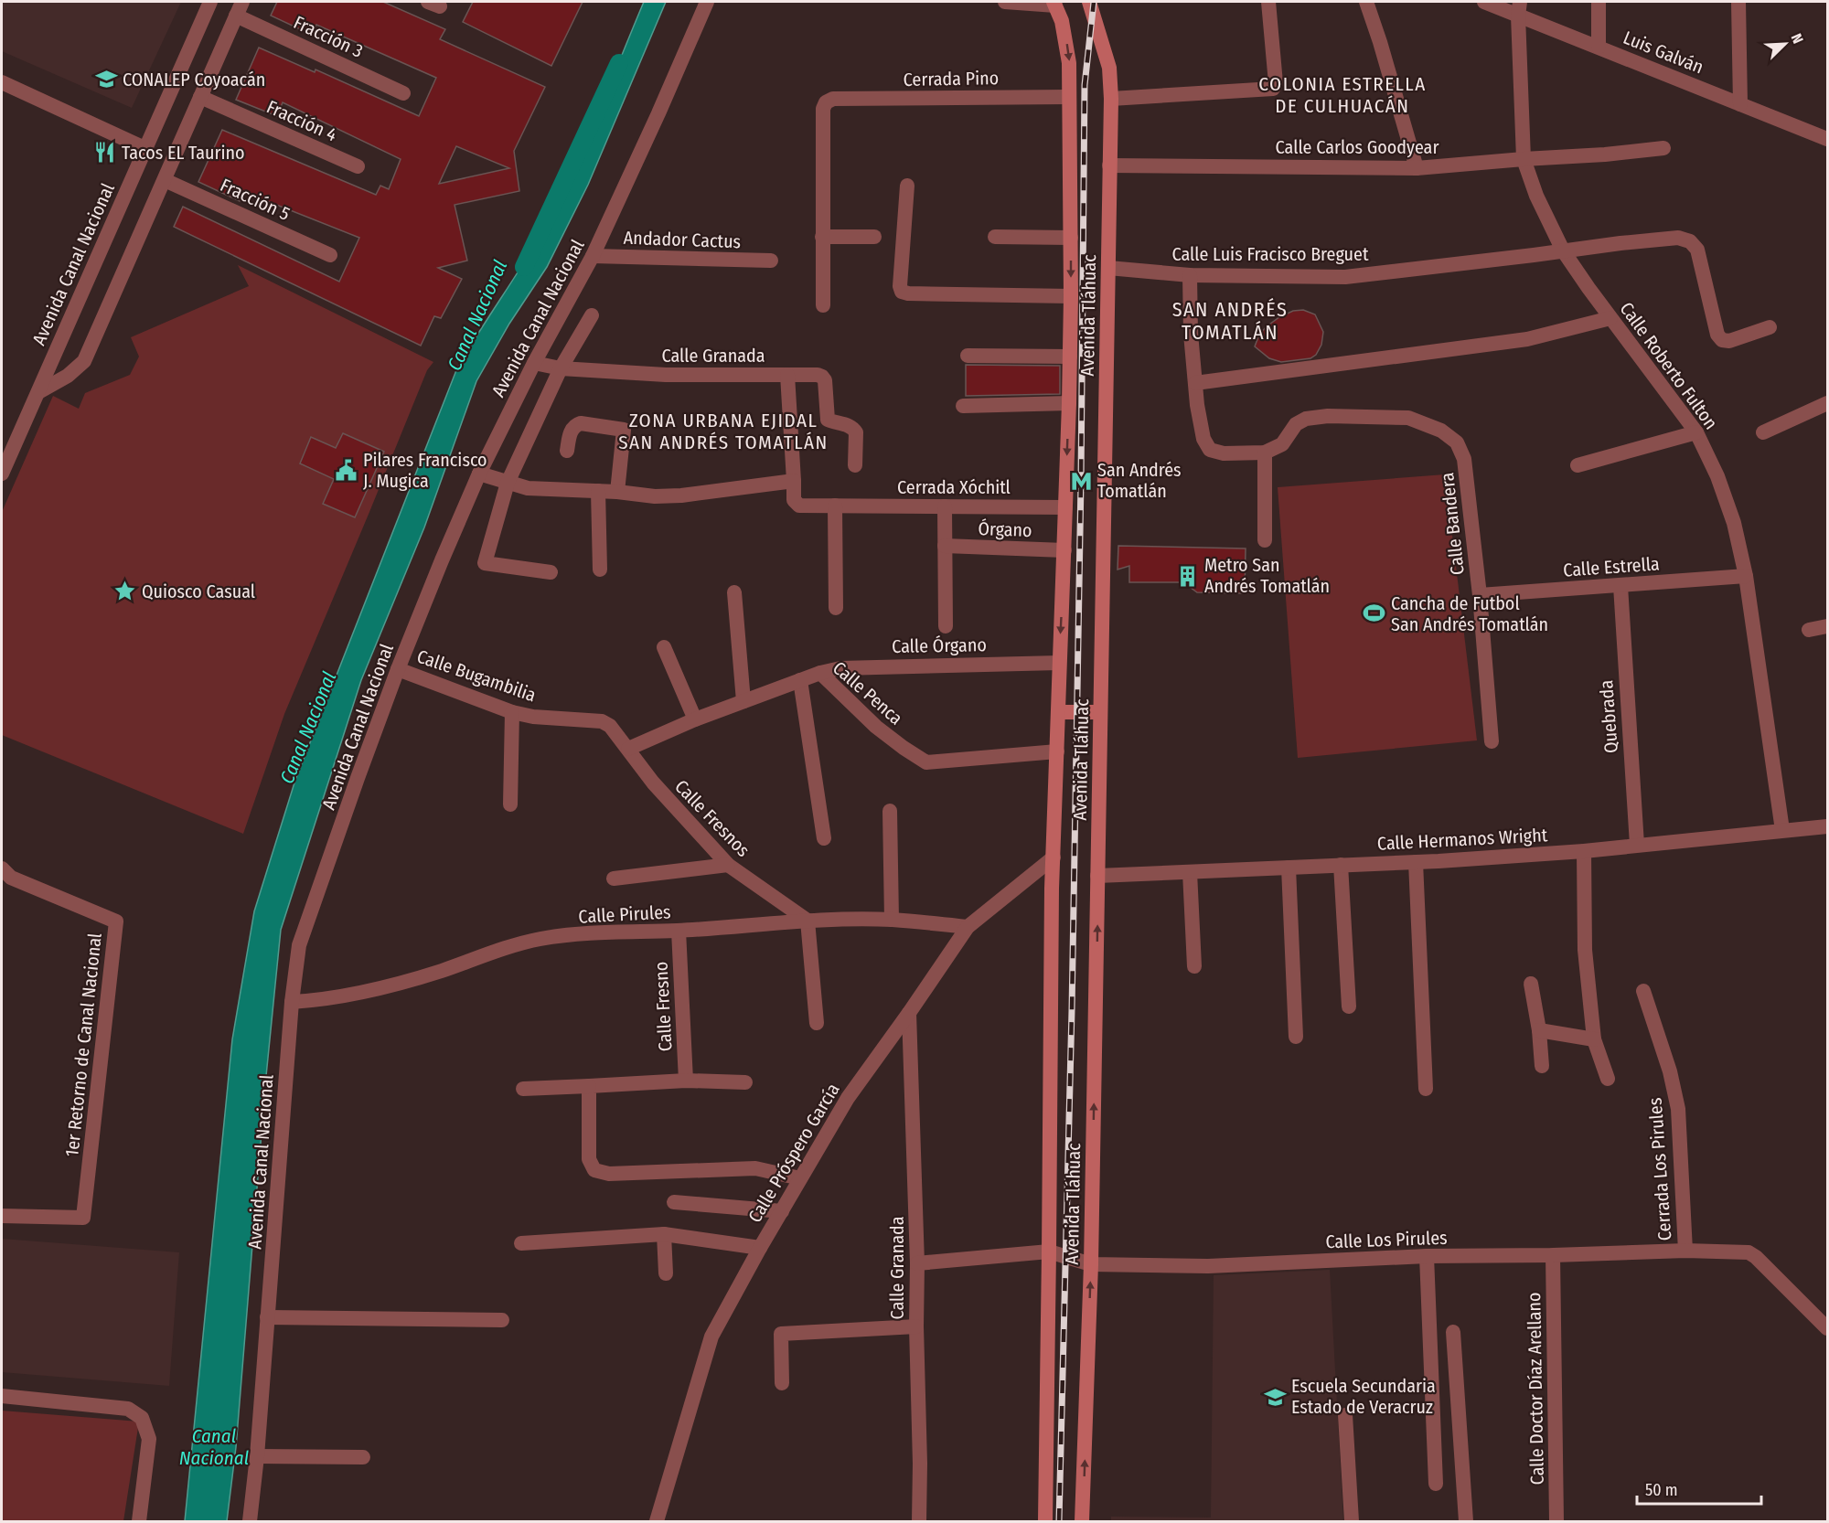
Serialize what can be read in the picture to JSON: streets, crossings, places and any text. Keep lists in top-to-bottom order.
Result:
{
  "streets": {
    "main road": ["Avenida Tláhuac"],
    "street": [
      "Fracción 3",
      "Luis Galván",
      "Cerrada Pino",
      "Fracción 4",
      "Calle Carlos Goodyear",
      "Fracción 5",
      "Andador Cactus",
      "Calle Luis Fracisco Breguet",
      "Avenida Canal Nacional",
      "Calle Granada",
      "Calle Roberto Fulton",
      "Cerrada Xóchitl",
      "Calle Bandera",
      "Órgano",
      "Calle Estrella",
      "Calle Órgano",
      "Calle Bugambilia",
      "Calle Penca",
      "Quebrada",
      "Calle Fresnos",
      "Calle Hermanos Wright",
      "Calle Pirules",
      "Calle Fresno",
      "1er Retorno de Canal Nacional",
      "Calle Próspero García",
      "Cerrada Los Pirules",
      "Calle Los Pirules",
      "Calle Doctor Díaz Arellano"
    ]
  },
  "crossings": [
    ["Luis Galván", "Calle Roberto Fulton"],
    ["Cerrada Pino", "Avenida Tláhuac"],
    ["Calle Carlos Goodyear", "Avenida Tláhuac"],
    ["Calle Carlos Goodyear", "Calle Roberto Fulton"],
    ["Andador Cactus", "Avenida Canal Nacional"],
    ["Calle Luis Fracisco Breguet", "Avenida Tláhuac"],
    ["Calle Luis Fracisco Breguet", "Calle Roberto Fulton"],
    ["Avenida Canal Nacional", "Calle Granada"],
    ["Avenida Canal Nacional", "Calle Bugambilia"],
    ["Avenida Canal Nacional", "Calle Pirules"],
    ["Avenida Tláhuac", "Cerrada Xóchitl"],
    ["Avenida Tláhuac", "Órgano"],
    ["Avenida Tláhuac", "Calle Órgano"],
    ["Avenida Tláhuac", "Calle Penca"],
    ["Avenida Tláhuac", "Calle Hermanos Wright"],
    ["Avenida Tláhuac", "Calle Próspero García"],
    ["Avenida Tláhuac", "Calle Los Pirules"],
    ["Calle Granada", "Cerrada Xóchitl"],
    ["Calle Granada", "Calle Próspero García"],
    ["Calle Granada", "Calle Los Pirules"],
    ["Calle Roberto Fulton", "Calle Estrella"],
    ["Calle Roberto Fulton", "Calle Hermanos Wright"],
    ["Calle Bandera", "Calle Estrella"],
    ["Calle Estrella", "Quebrada"],
    ["Calle Órgano", "Calle Penca"],
    ["Calle Bugambilia", "Calle Penca"],
    ["Calle Bugambilia", "Calle Fresnos"],
    ["Calle Penca", "Calle Fresnos"],
    ["Quebrada", "Calle Hermanos Wright"],
    ["Calle Fresnos", "Calle Pirules"],
    ["Calle Pirules", "Calle Fresno"],
    ["Calle Pirules", "Calle Próspero García"],
    ["Cerrada Los Pirules", "Calle Los Pirules"],
    ["Calle Los Pirules", "Calle Doctor Díaz Arellano"]
  ],
  "districts": ["COLONIA ESTRELLA DE CULHUACÁN", "SAN ANDRÉS TOMATLÁN", "ZONA URBANA EJIDAL SAN ANDRÉS TOMATLÁN"],
  "water": ["Canal Nacional"],
  "places": {
    "school or university": ["CONALEP Coyoacán", "Escuela Secundaria Estado de Veracruz"],
    "restaurant": ["Tacos EL Taurino"],
    "public building": ["Pilares Francisco J. Mugica"],
    "metro station": ["San Andrés Tomatlán"],
    "building": ["Metro San Andrés Tomatlán"],
    "place": ["Quiosco Casual"],
    "sports": ["Cancha de Futbol San Andrés Tomatlán"]
  },
  "scale_bar": "50 m",
  "north": "top right"
}
